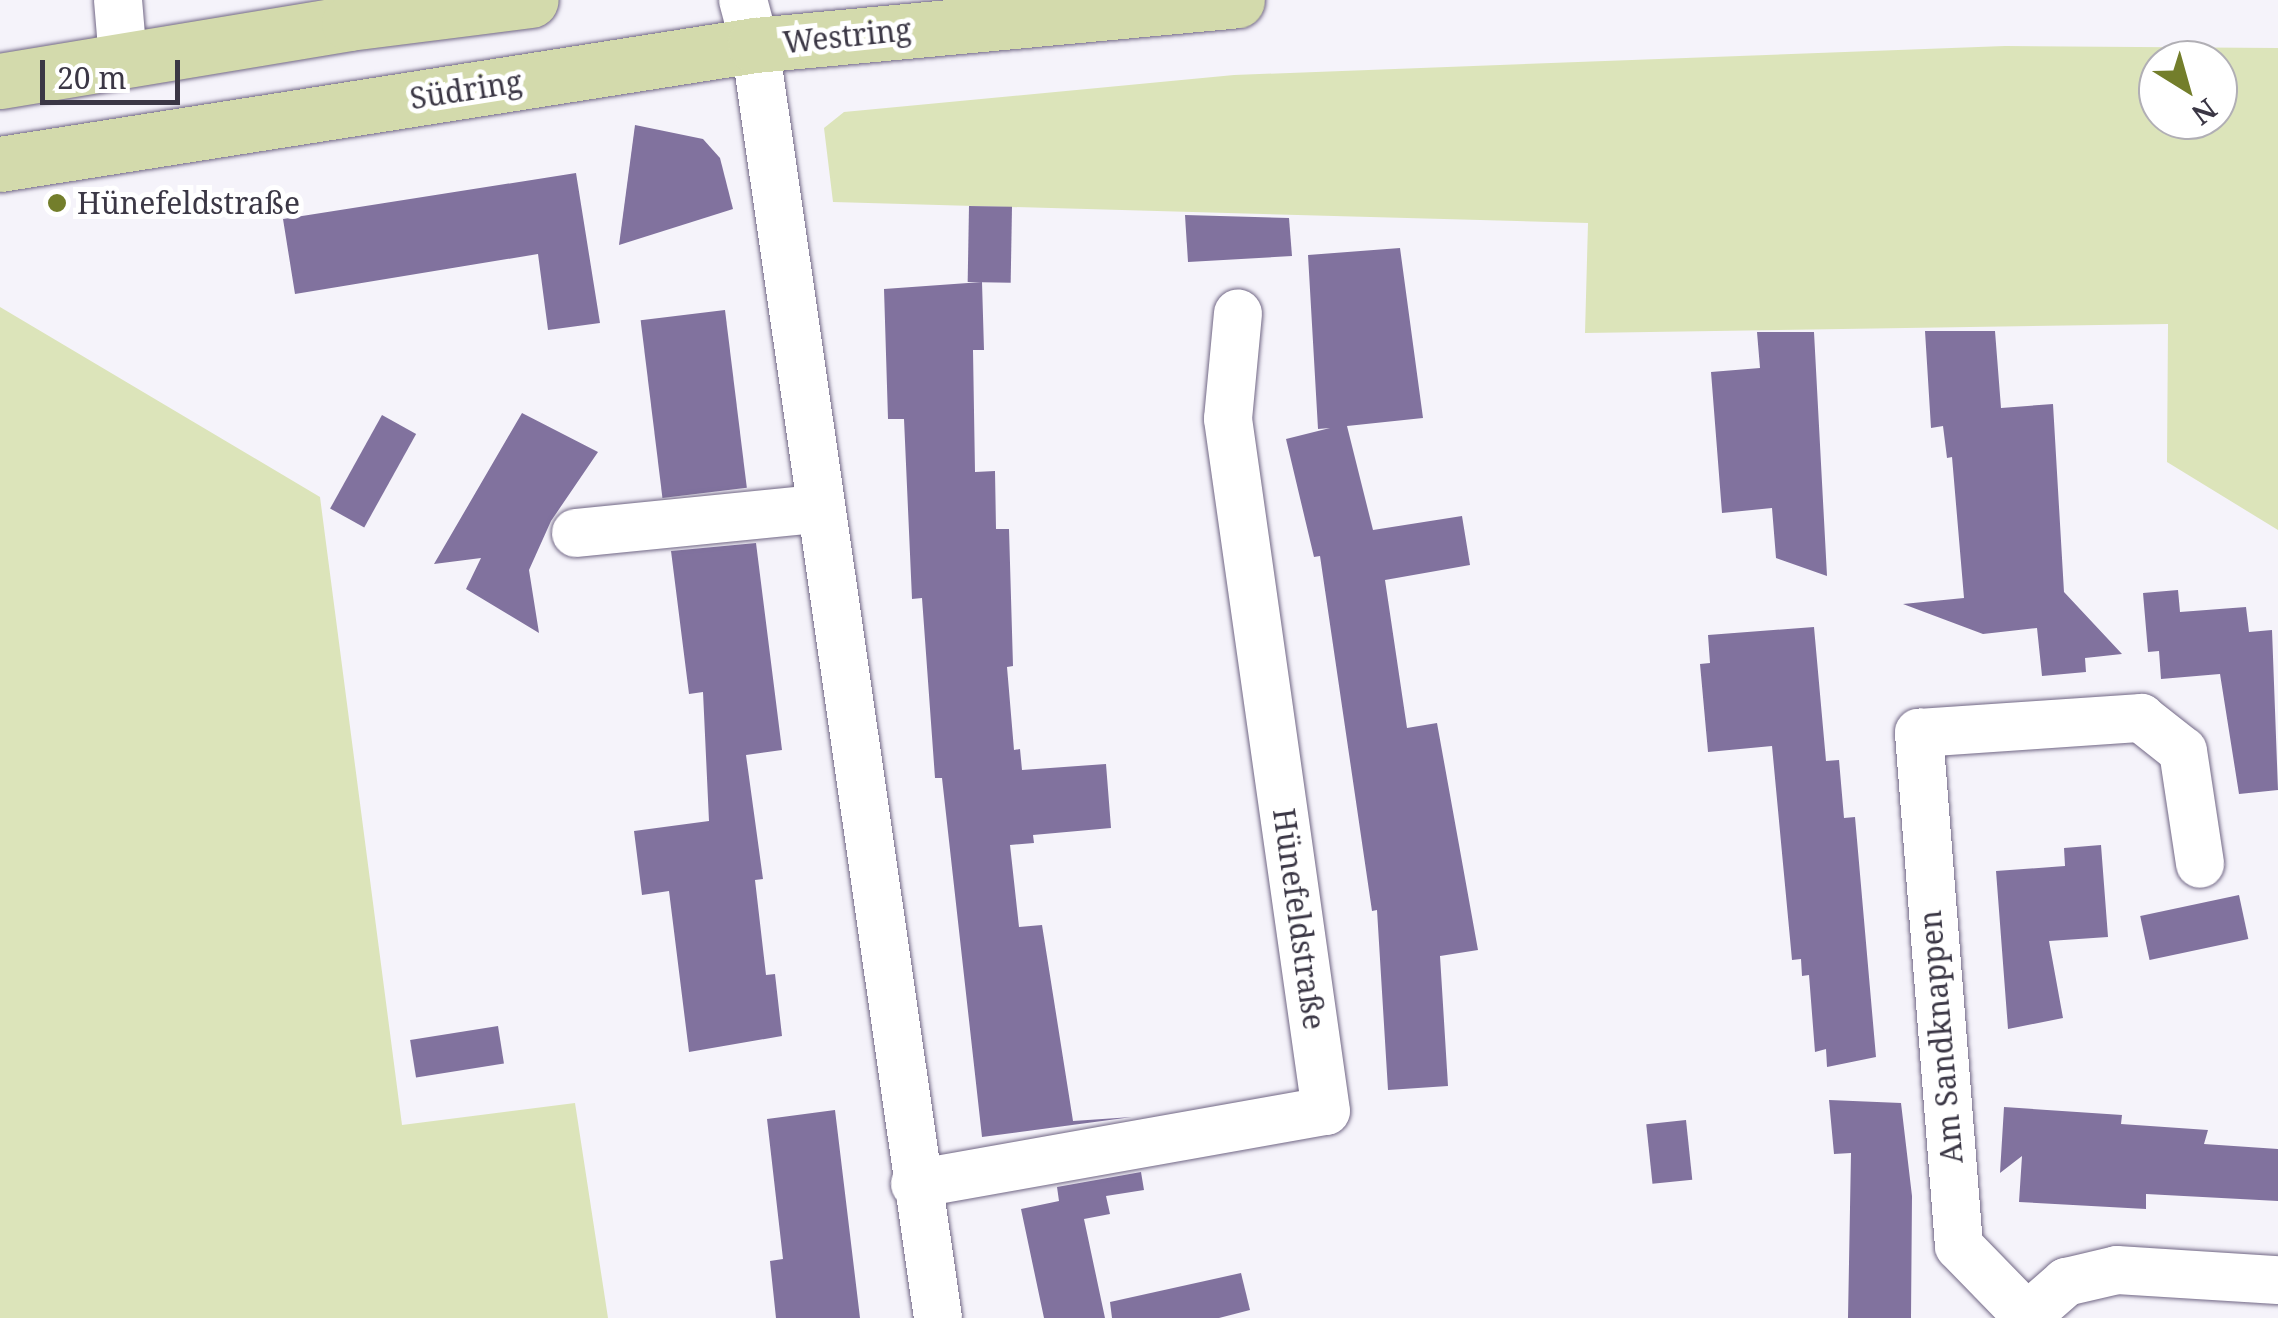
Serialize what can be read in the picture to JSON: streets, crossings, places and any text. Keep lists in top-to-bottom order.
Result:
{
  "streets": {
    "main road": ["Westring", "Südring"],
    "street": ["Hünefeldstraße", "Am Sandknappen"]
  },
  "crossings": [
    ["Westring", "Südring"]
  ],
  "places": ["Hünefeldstraße"],
  "scale_bar": "20 m",
  "north": "bottom right"
}
